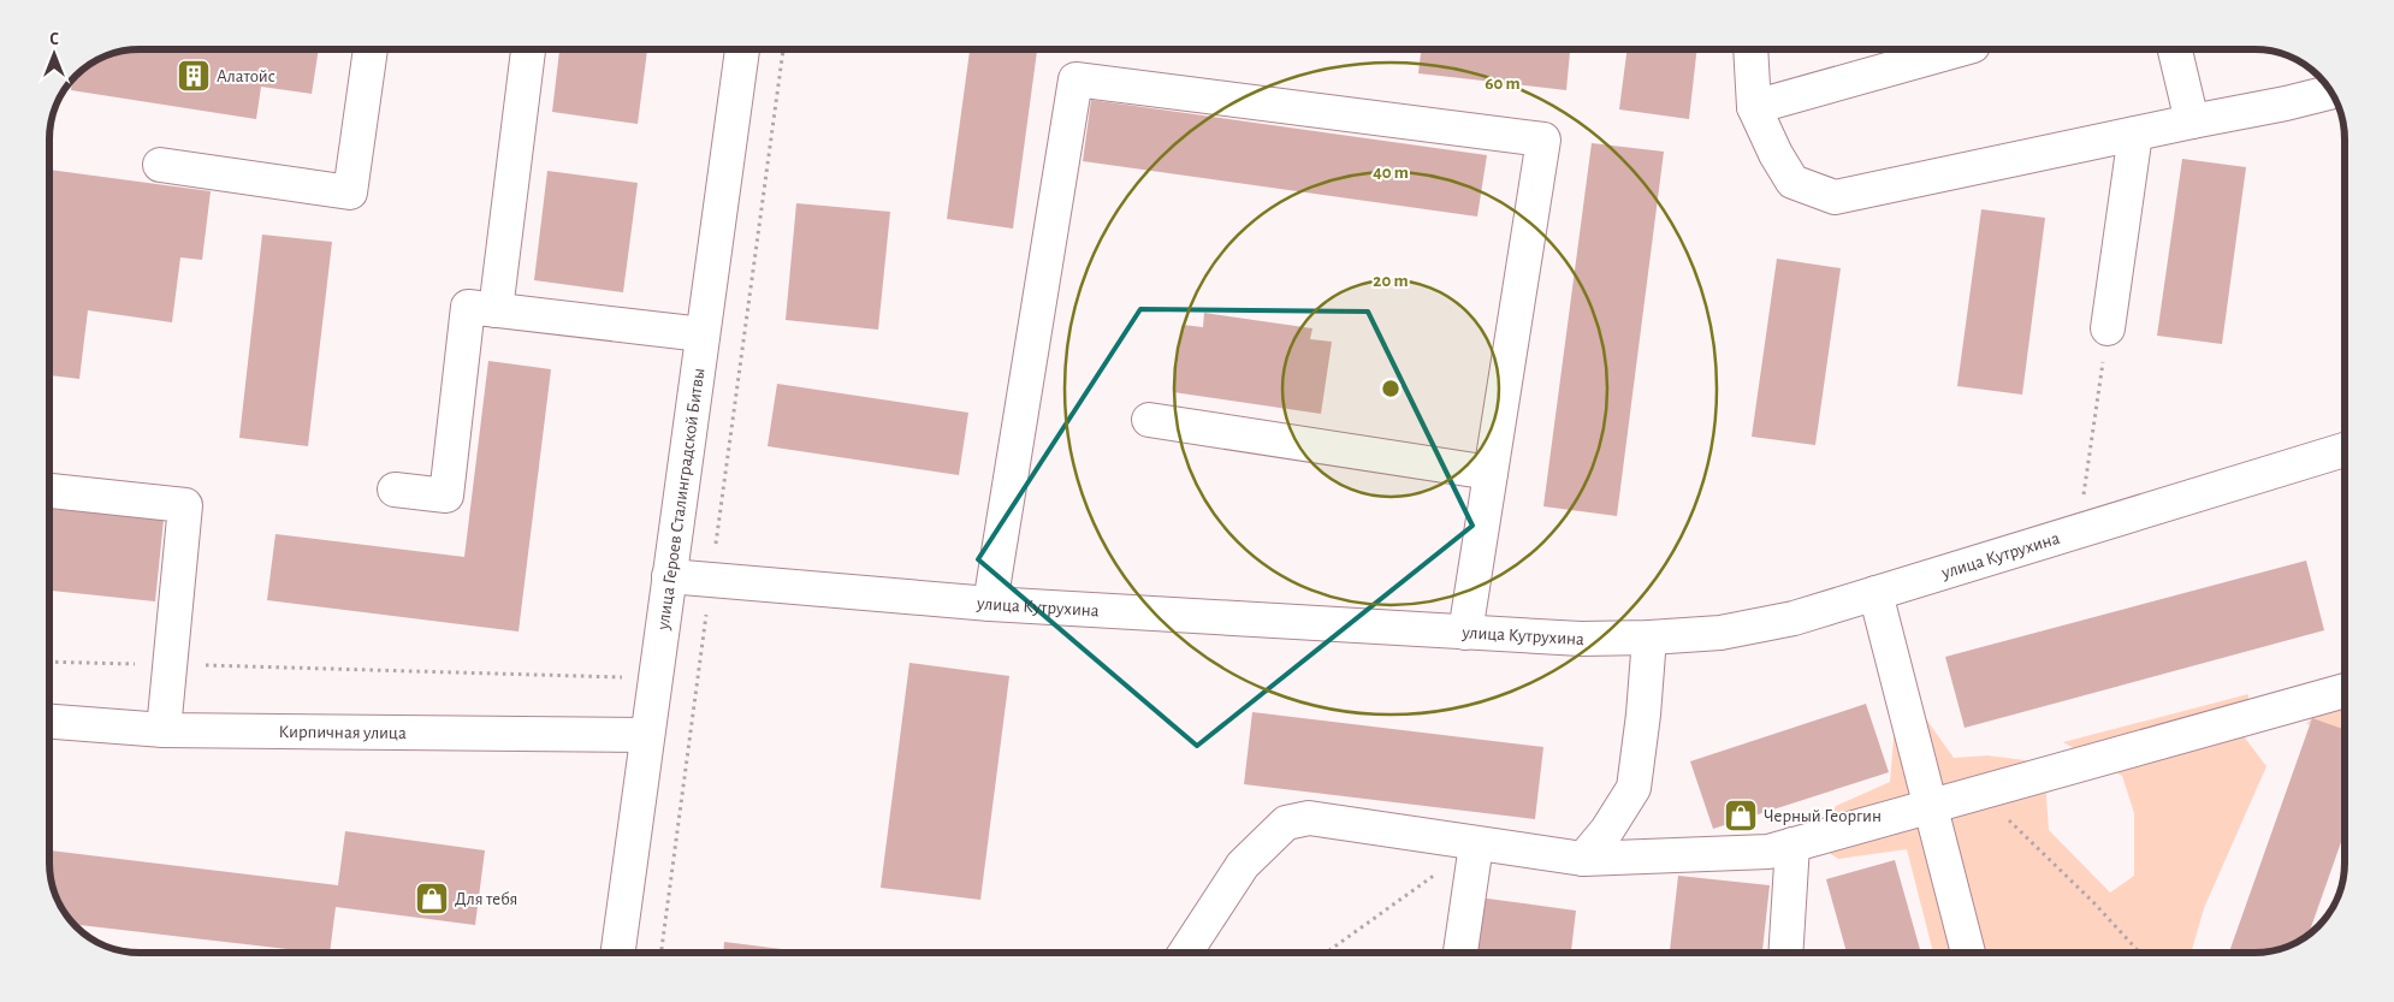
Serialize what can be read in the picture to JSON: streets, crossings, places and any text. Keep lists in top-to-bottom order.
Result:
{
  "streets": {
    "street": ["улица Героев Сталинградской Битвы", "улица Кутрухина", "Кирпичная улица"]
  },
  "crossings": [
    ["улица Героев Сталинградской Битвы", "улица Кутрухина"],
    ["улица Героев Сталинградской Битвы", "Кирпичная улица"]
  ],
  "places": {
    "building": ["Алатойс"],
    "shop": ["Черный Георгин", "Для тебя"]
  },
  "north": "top",
  "rings": ["60 m", "40 m", "20 m"]
}
